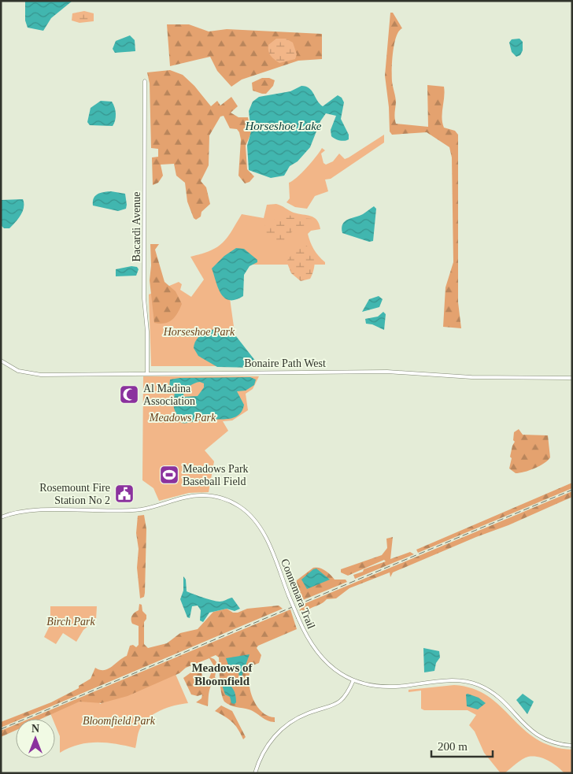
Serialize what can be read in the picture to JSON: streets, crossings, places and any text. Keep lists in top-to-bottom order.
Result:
{
  "streets": {
    "street": ["Bacardi Avenue", "Bonaire Path West", "Connemara Trail"]
  },
  "crossings": [
    ["Bacardi Avenue", "Bonaire Path West"]
  ],
  "districts": ["Meadows of Bloomfield"],
  "water": ["Horseshoe Lake"],
  "parks": [
    "Horseshoe Park",
    "Meadows Park",
    "Birch Park",
    "Bloomfield Park"
  ],
  "places": {
    "mosque": ["Al Madina Association"],
    "sports": ["Meadows Park Baseball Field"],
    "public building": ["Rosemount Fire Station No 2"]
  },
  "scale_bar": "200 m",
  "north": "top"
}
